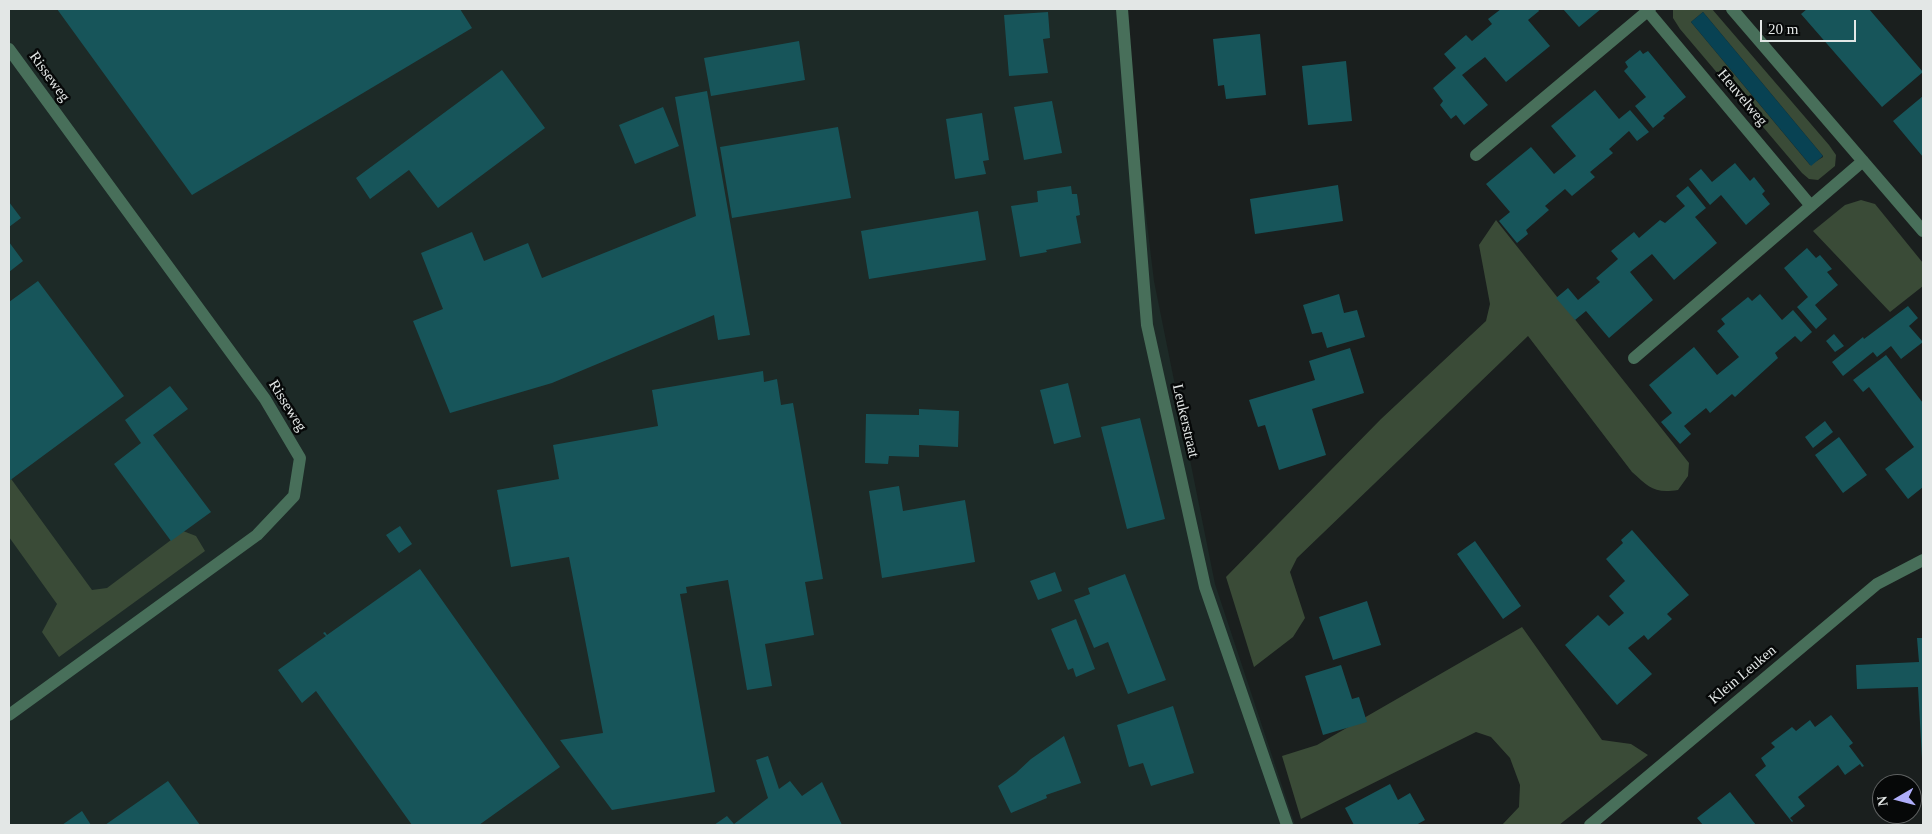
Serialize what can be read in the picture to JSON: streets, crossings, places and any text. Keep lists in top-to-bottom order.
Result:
{
  "streets": {
    "street": [
      "Risseweg",
      "Heuvelweg",
      "Leukerstraat",
      "Klein Leuken"
    ]
  },
  "scale_bar": "20 m",
  "north": "left"
}
